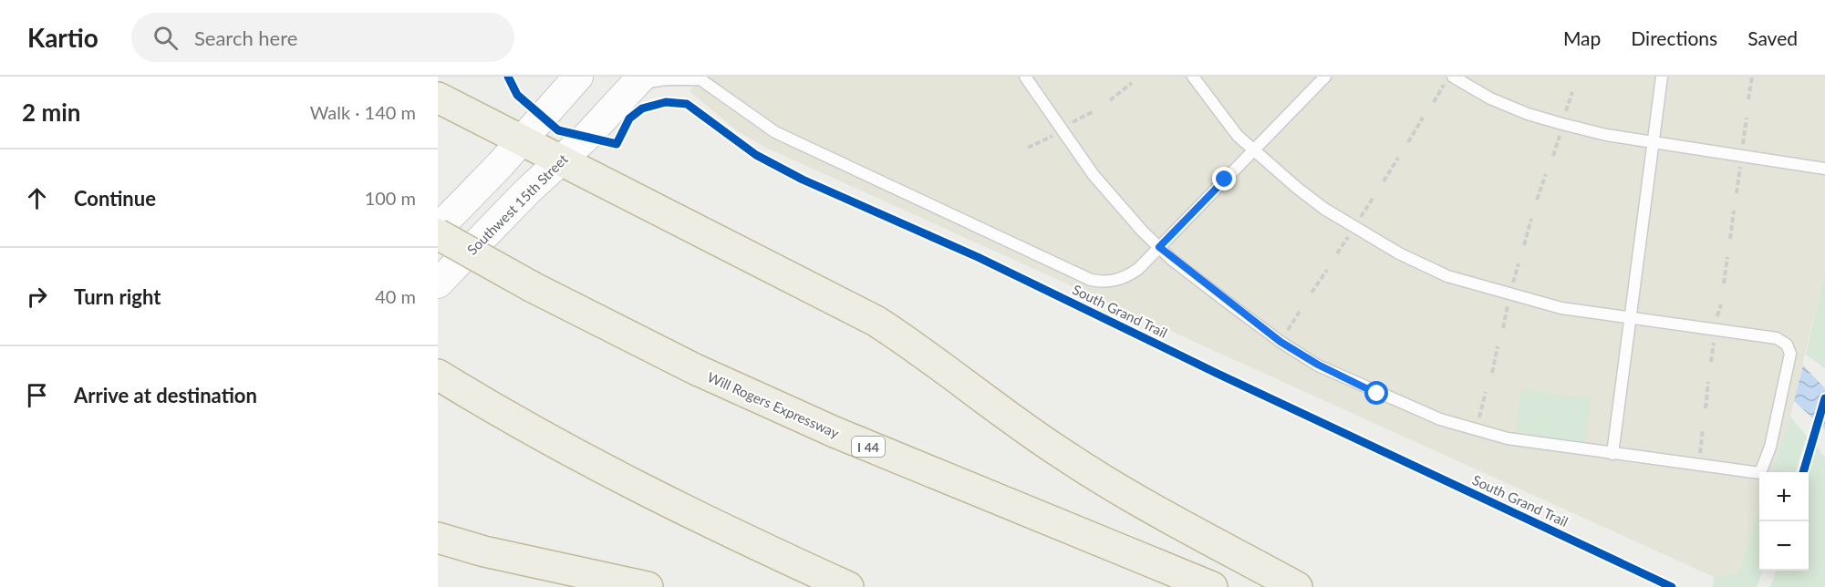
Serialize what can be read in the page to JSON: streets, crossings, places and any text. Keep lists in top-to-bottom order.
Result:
{
  "streets": {
    "highway": ["Will Rogers Expressway", "I 44"],
    "main road": ["Southwest 15th Street"],
    "cycle path": ["South Grand Trail"]
  },
  "page": {
    "header": "Kartio",
    "search": "Search here",
    "nav": ["Map", "Directions", "Saved"],
    "heading": ["2 min", "Walk · 140 m"],
    "list": [
      ["Continue", "100 m"],
      ["Turn right", "40 m"],
      "Arrive at destination"
    ],
    "map_buttons": ["+", "−"]
  }
}
